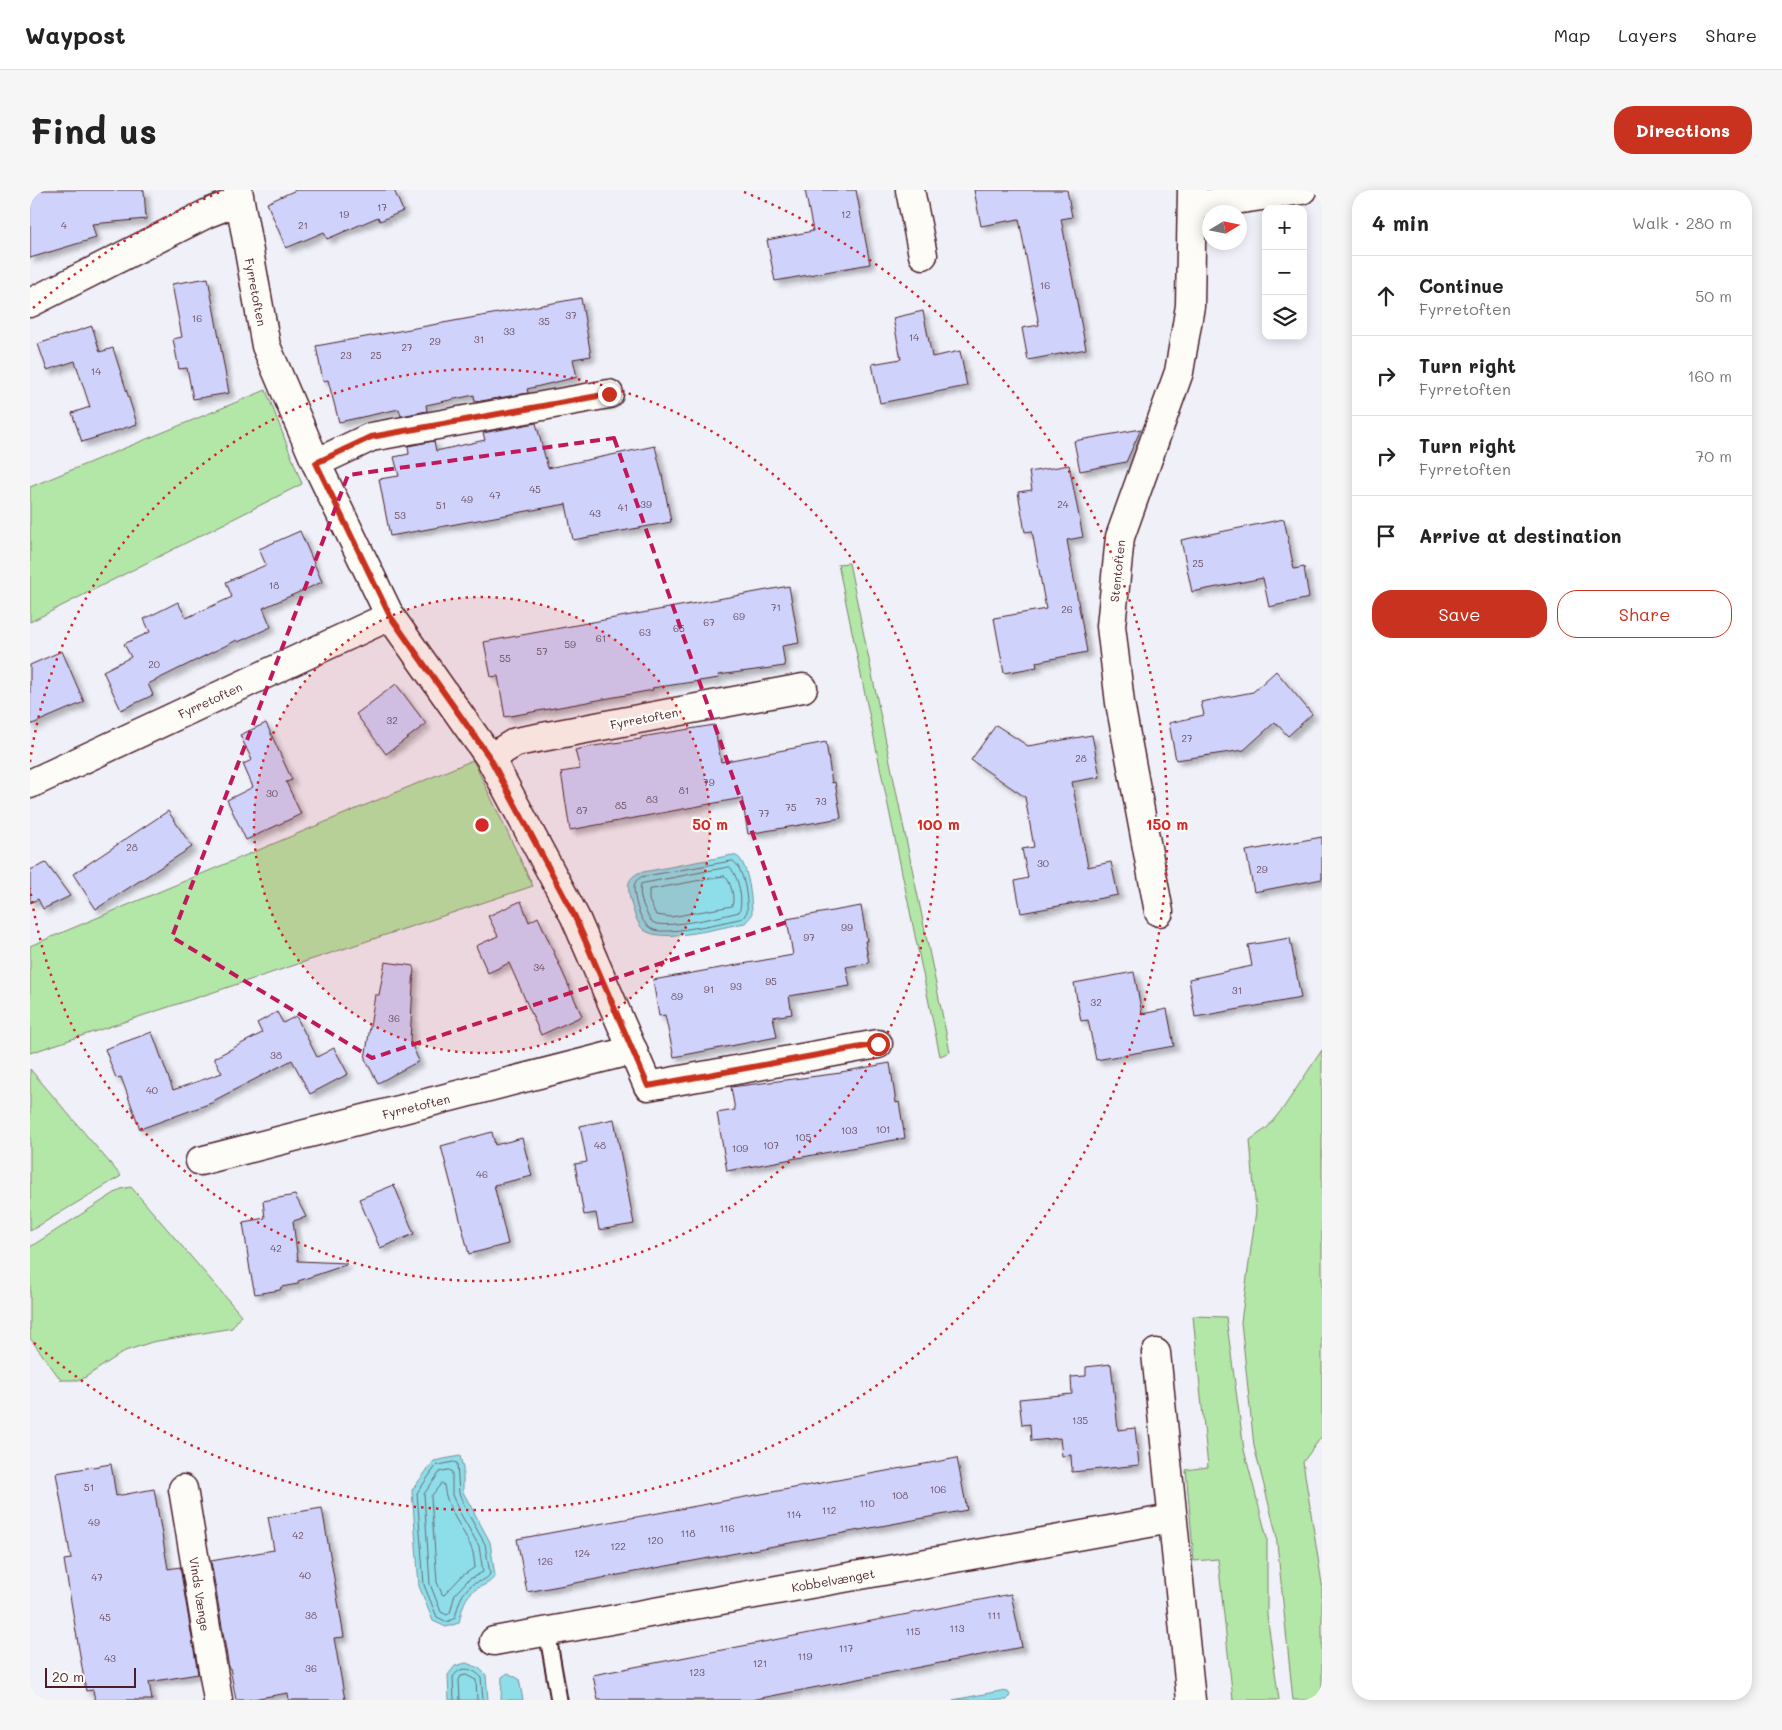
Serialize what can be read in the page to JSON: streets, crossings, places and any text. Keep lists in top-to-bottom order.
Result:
{
  "streets": {
    "street": [
      "Fyrretoften",
      "Stentoften",
      "Kobbelvænget",
      "Vinds Vænge"
    ]
  },
  "house_numbers": [
    "17",
    "19",
    "12",
    "4",
    "21",
    "16",
    "37",
    "16",
    "35",
    "33",
    "14",
    "31",
    "29",
    "27",
    "23",
    "25",
    "14",
    "45",
    "47",
    "49",
    "39",
    "24",
    "51",
    "41",
    "43",
    "53",
    "25",
    "18",
    "71",
    "26",
    "69",
    "67",
    "65",
    "63",
    "61",
    "59",
    "57",
    "55",
    "20",
    "32",
    "27",
    "28",
    "79",
    "81",
    "30",
    "83",
    "73",
    "85",
    "75",
    "87",
    "77",
    "28",
    "30",
    "29",
    "99",
    "97",
    "34",
    "95",
    "93",
    "91",
    "31",
    "89",
    "32",
    "36",
    "38",
    "40",
    "101",
    "103",
    "105",
    "48",
    "107",
    "109",
    "46",
    "42",
    "135",
    "51",
    "106",
    "108",
    "110",
    "112",
    "114",
    "49",
    "116",
    "118",
    "42",
    "120",
    "122",
    "124",
    "126",
    "40",
    "47",
    "38",
    "111",
    "45",
    "113",
    "115",
    "117",
    "119",
    "43",
    "121",
    "36",
    "123"
  ],
  "scale_bar": "20 m",
  "north": "right",
  "page": {
    "header": "Waypost",
    "nav": ["Map", "Layers", "Share"],
    "buttons": [
      "Directions",
      ["Save", "Share"]
    ],
    "title": "Find us",
    "heading": ["4 min", "Walk · 280 m"],
    "map_buttons": ["+", "−"],
    "list": [
      ["Continue", "Fyrretoften", "50 m"],
      ["Turn right", "Fyrretoften", "160 m"],
      ["Turn right", "Fyrretoften", "70 m"],
      "Arrive at destination"
    ],
    "scale": "20 m"
  },
  "rings": ["50 m", "100 m", "150 m"]
}
